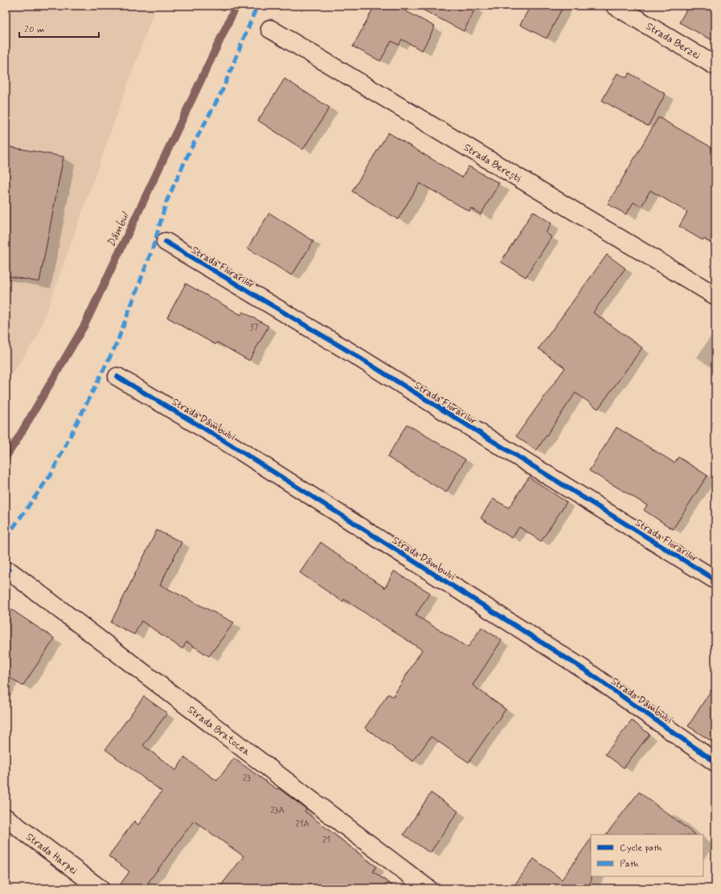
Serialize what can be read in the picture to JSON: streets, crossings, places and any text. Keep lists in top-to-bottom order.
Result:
{
  "streets": {
    "street": [
      "Strada Berzei",
      "Strada Berești",
      "Strada Florarilor",
      "Strada Dâmbului",
      "Strada Bratocea",
      "Strada Harpei"
    ]
  },
  "water": ["Dâmbul"],
  "house_numbers": [
    "37",
    "23",
    "23A",
    "21A",
    "21"
  ],
  "legend": ["Cycle path", "Path"],
  "scale_bar": "20 m"
}
